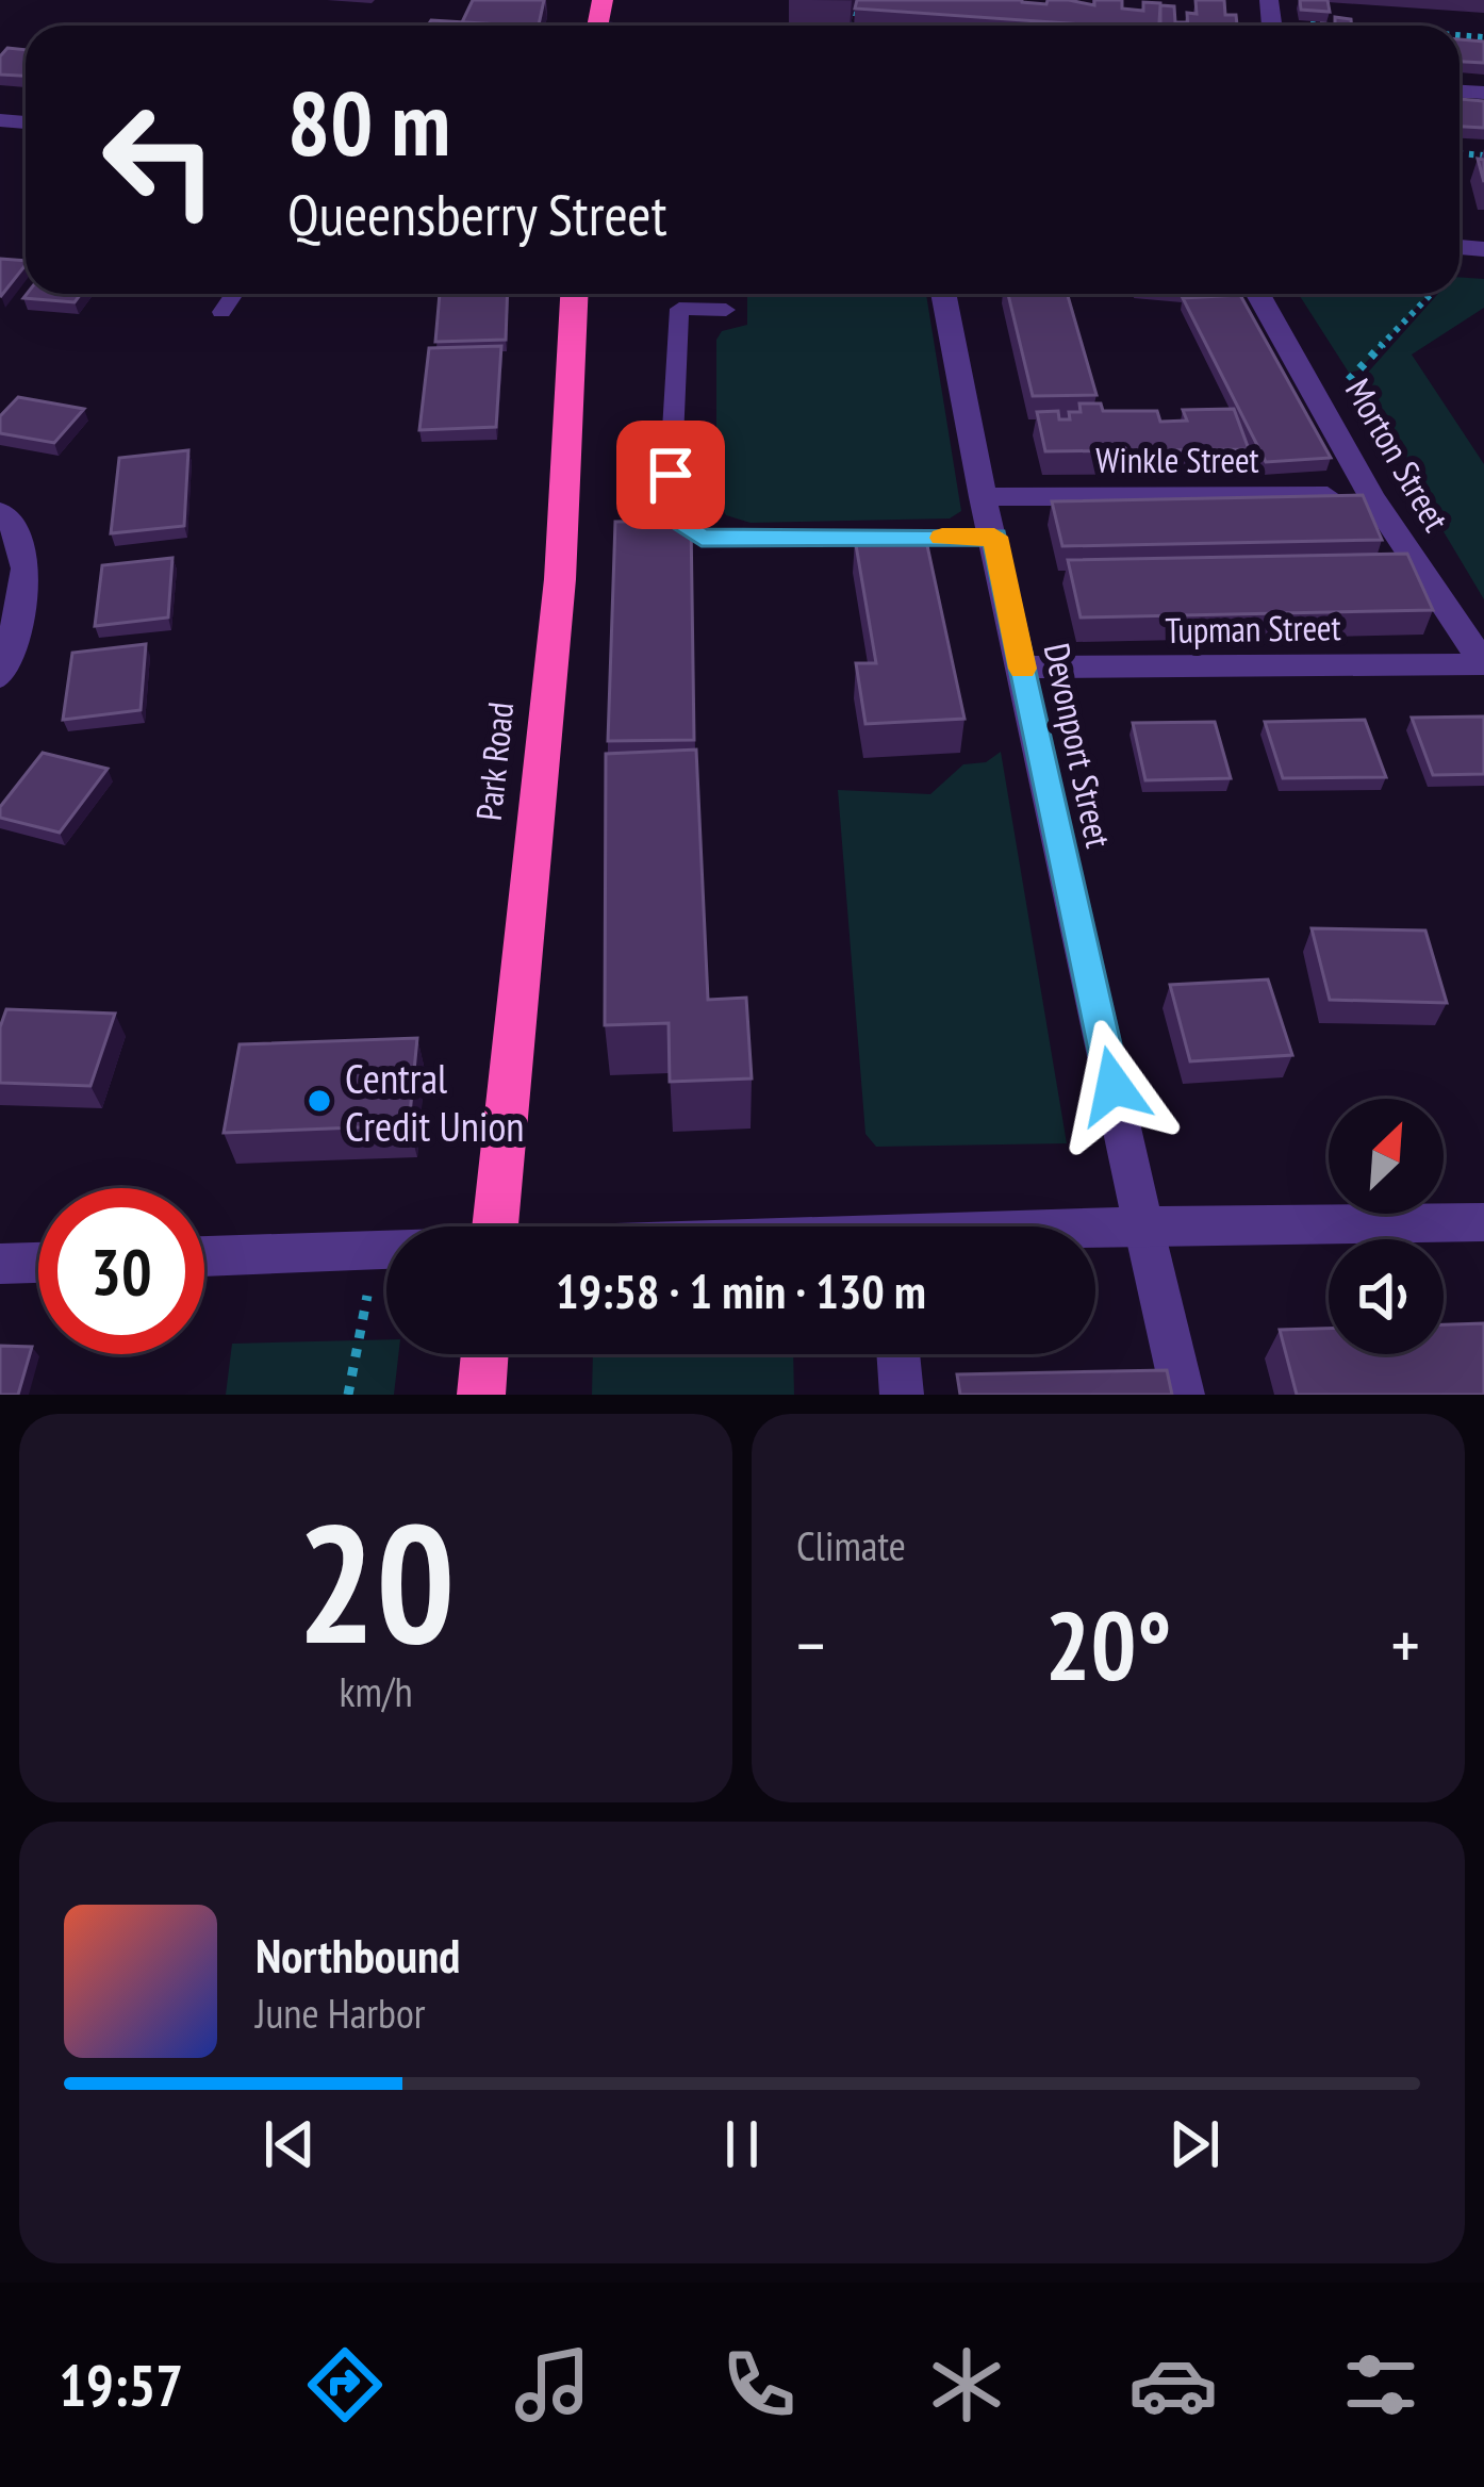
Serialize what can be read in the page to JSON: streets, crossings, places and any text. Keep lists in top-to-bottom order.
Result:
{
  "streets": {
    "highway": ["Park Road"],
    "street": [
      "Morton Street",
      "Winkle Street",
      "Tupman Street",
      "Devonport Street"
    ]
  },
  "crossings": [
    ["Morton Street", "Winkle Street"],
    ["Morton Street", "Tupman Street"],
    ["Winkle Street", "Devonport Street"],
    ["Tupman Street", "Devonport Street"]
  ],
  "places": ["Central Credit Union"],
  "north": "top right",
  "page": {
    "turn": ["80 m", "Queensberry Street"],
    "limit": "30",
    "trip": "19:58 · 1 min · 130 m",
    "tile": [
      ["20", "km/h"],
      "Climate"
    ],
    "heat": ["−", "20°", "+"],
    "song": ["Northbound", "June Harbor"],
    "tabs": "19:57"
  }
}
